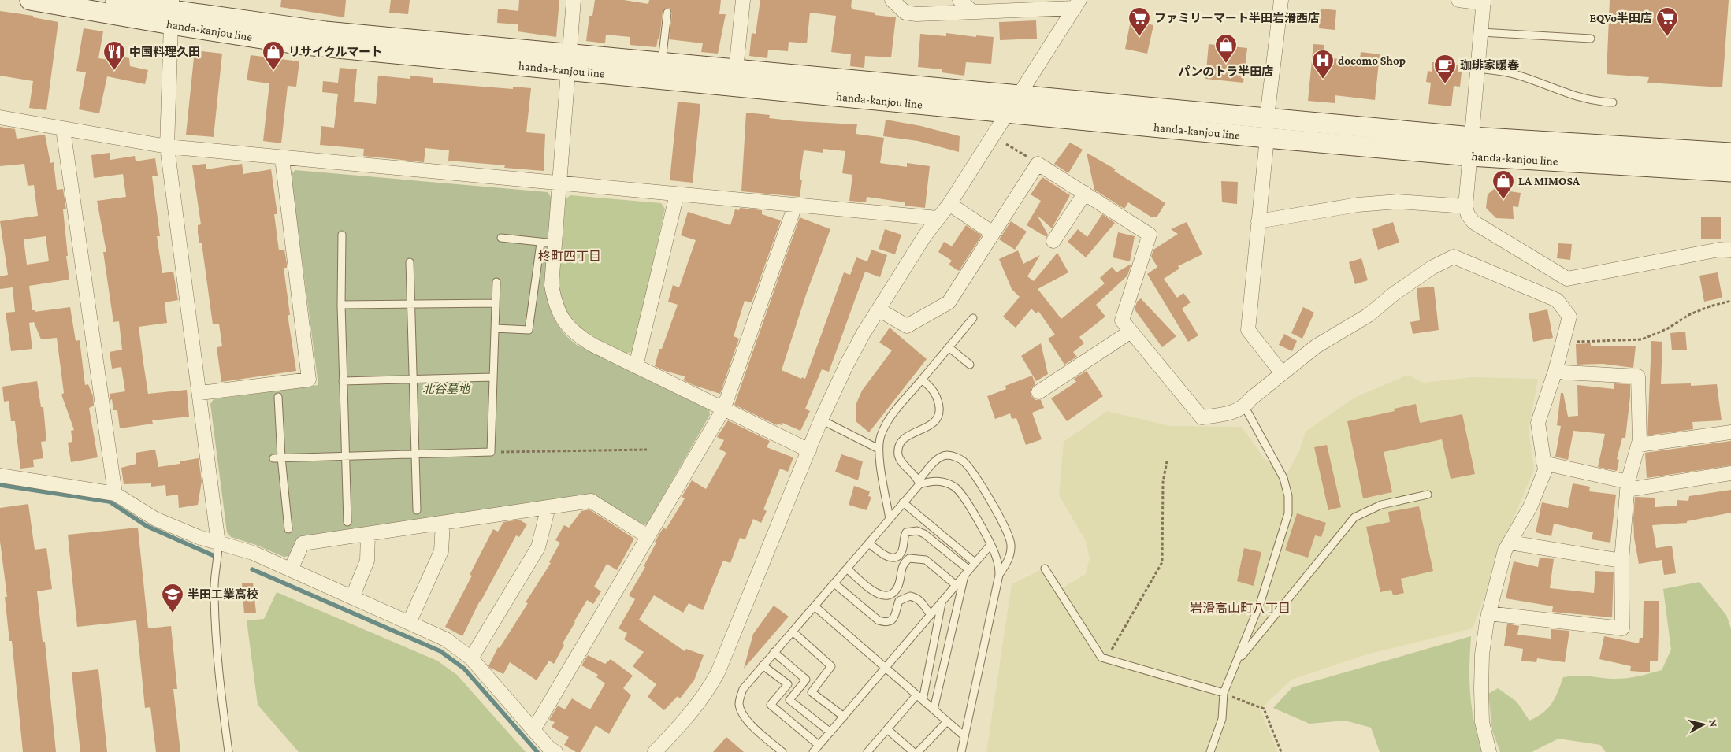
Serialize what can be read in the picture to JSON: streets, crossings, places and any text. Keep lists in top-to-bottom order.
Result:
{
  "streets": {
    "main road": ["handa-kanjou line"]
  },
  "districts": ["柊町四丁目", "岩滑高山町八丁目"],
  "parks": ["北谷墓地"],
  "places": {
    "supermarket": ["ファミリーマート半田岩滑西店", "EQVo半田店"],
    "shop": ["パンのトラ半田店", "リサイクルマート", "LA MIMOSA"],
    "restaurant": ["中国料理久田"],
    "hospital": ["docomo Shop"],
    "cafe": ["珈琲家暖春"],
    "school or university": ["半田工業高校"]
  },
  "north": "right"
}
